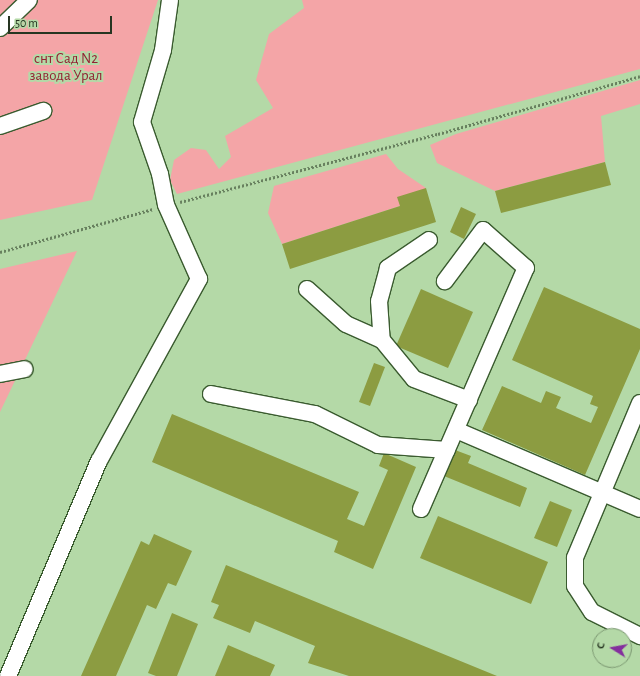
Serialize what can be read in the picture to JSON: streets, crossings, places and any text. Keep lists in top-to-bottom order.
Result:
{
  "parks": ["снт Сад N2 завода Урал"],
  "scale_bar": "50 m",
  "north": "left"
}
